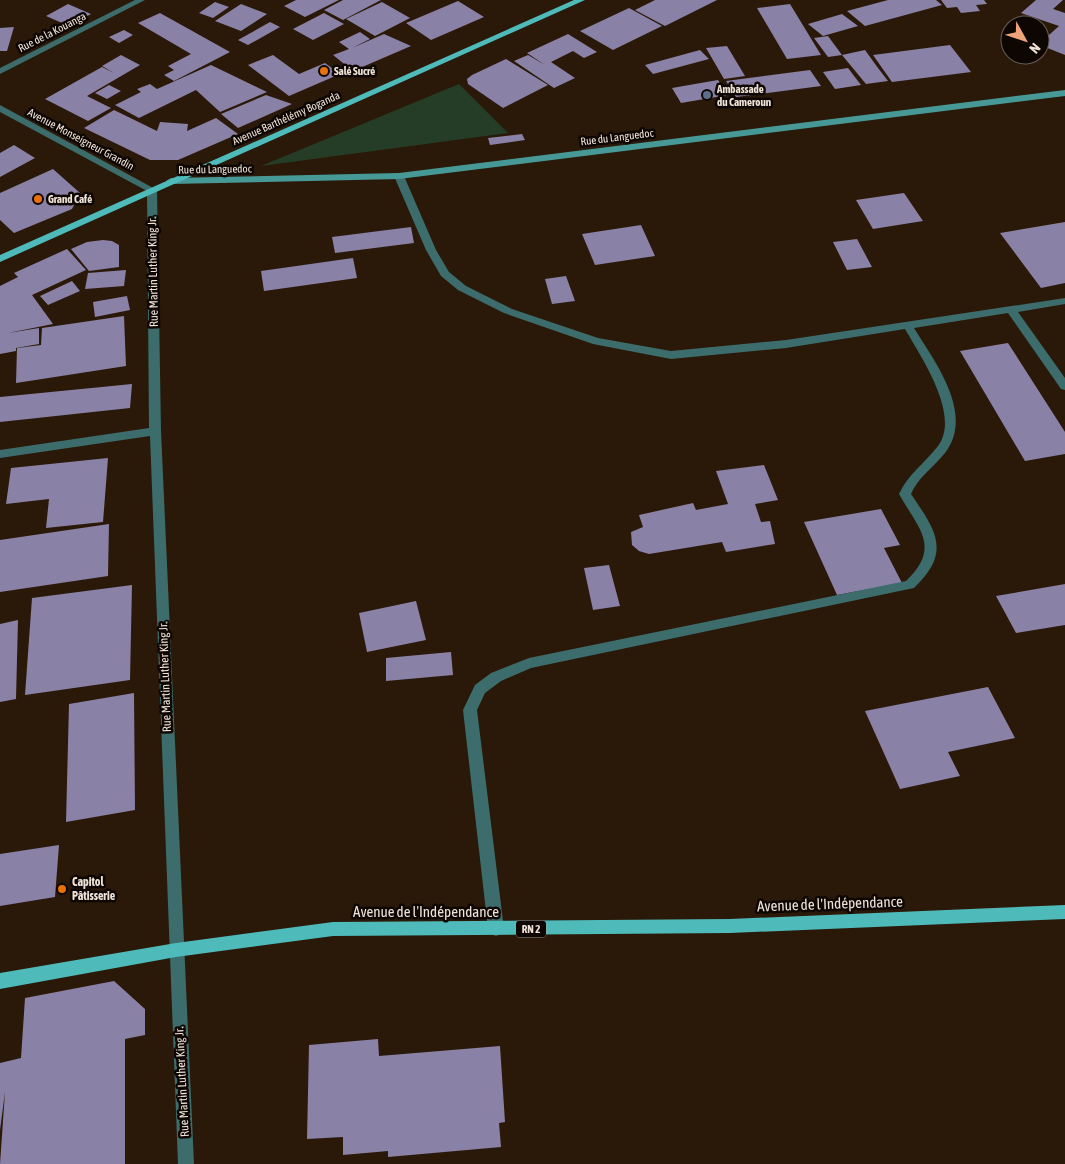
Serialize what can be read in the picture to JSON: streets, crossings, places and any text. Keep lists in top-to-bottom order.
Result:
{
  "streets": {
    "main road": ["Avenue Barthélémy Boganda", "Avenue de l'Indépendance", "RN 2"],
    "street": [
      "Rue de la Kouanga",
      "Rue du Languedoc",
      "Avenue Monseigneur Grandin",
      "Rue Martin Luther King Jr."
    ]
  },
  "crossings": [
    ["Avenue Barthélémy Boganda", "Rue du Languedoc"],
    ["Avenue Barthélémy Boganda", "Avenue Monseigneur Grandin"],
    ["Avenue Barthélémy Boganda", "Rue Martin Luther King Jr."],
    ["Avenue Monseigneur Grandin", "Rue Martin Luther King Jr."],
    ["Rue Martin Luther King Jr.", "Avenue de l'Indépendance"]
  ],
  "places": [
    "Salé Sucré",
    "Ambassade du Cameroun",
    "Grand Café",
    "Capitol Pâtisserie"
  ],
  "north": "bottom right"
}
